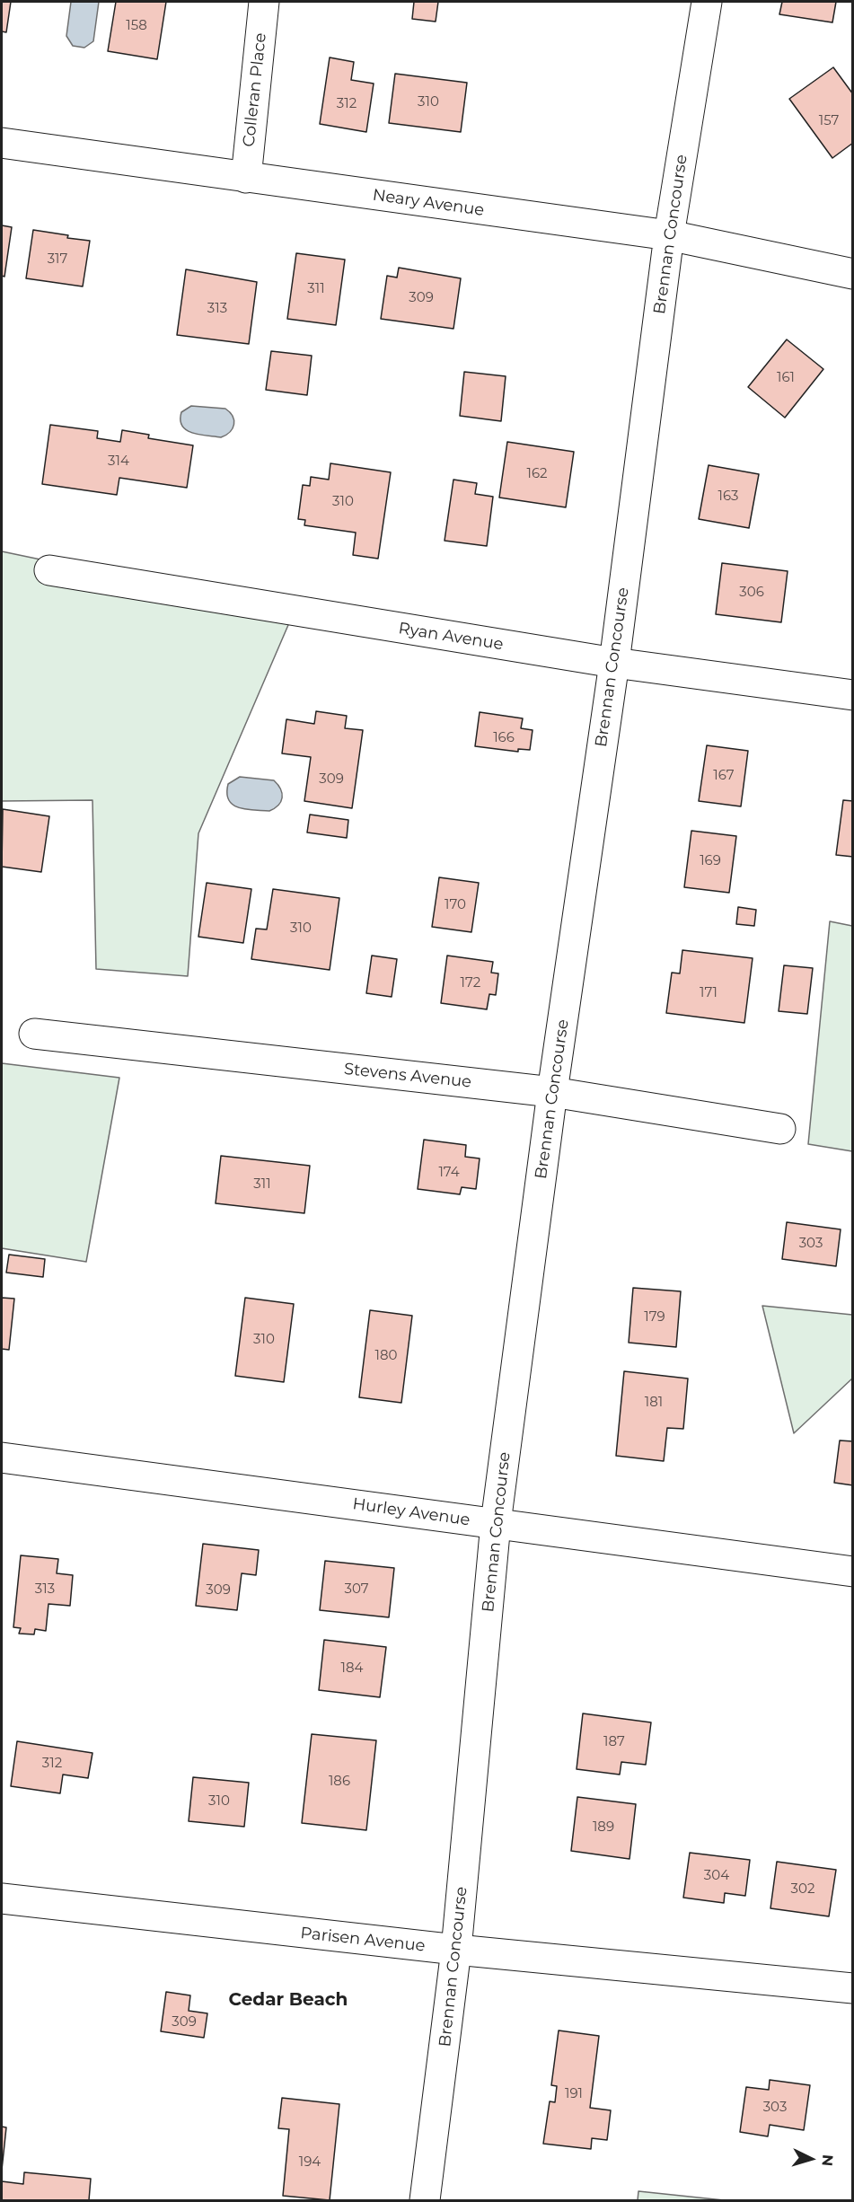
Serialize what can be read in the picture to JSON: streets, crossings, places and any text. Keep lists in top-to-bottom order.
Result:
{
  "streets": {
    "street": [
      "Colleran Place",
      "Neary Avenue",
      "Brennan Concourse",
      "Ryan Avenue",
      "Stevens Avenue",
      "Hurley Avenue",
      "Parisen Avenue"
    ]
  },
  "crossings": [
    ["Colleran Place", "Neary Avenue"],
    ["Neary Avenue", "Brennan Concourse"],
    ["Brennan Concourse", "Ryan Avenue"],
    ["Brennan Concourse", "Stevens Avenue"],
    ["Brennan Concourse", "Hurley Avenue"],
    ["Brennan Concourse", "Parisen Avenue"]
  ],
  "districts": ["Cedar Beach"],
  "house_numbers": [
    "158",
    "310",
    "312",
    "157",
    "317",
    "311",
    "309",
    "313",
    "161",
    "314",
    "162",
    "163",
    "310",
    "306",
    "166",
    "167",
    "309",
    "169",
    "170",
    "310",
    "172",
    "171",
    "174",
    "311",
    "303",
    "179",
    "310",
    "180",
    "181",
    "313",
    "307",
    "309",
    "184",
    "187",
    "312",
    "186",
    "310",
    "189",
    "304",
    "302",
    "309",
    "191",
    "303",
    "194"
  ],
  "north": "right"
}
